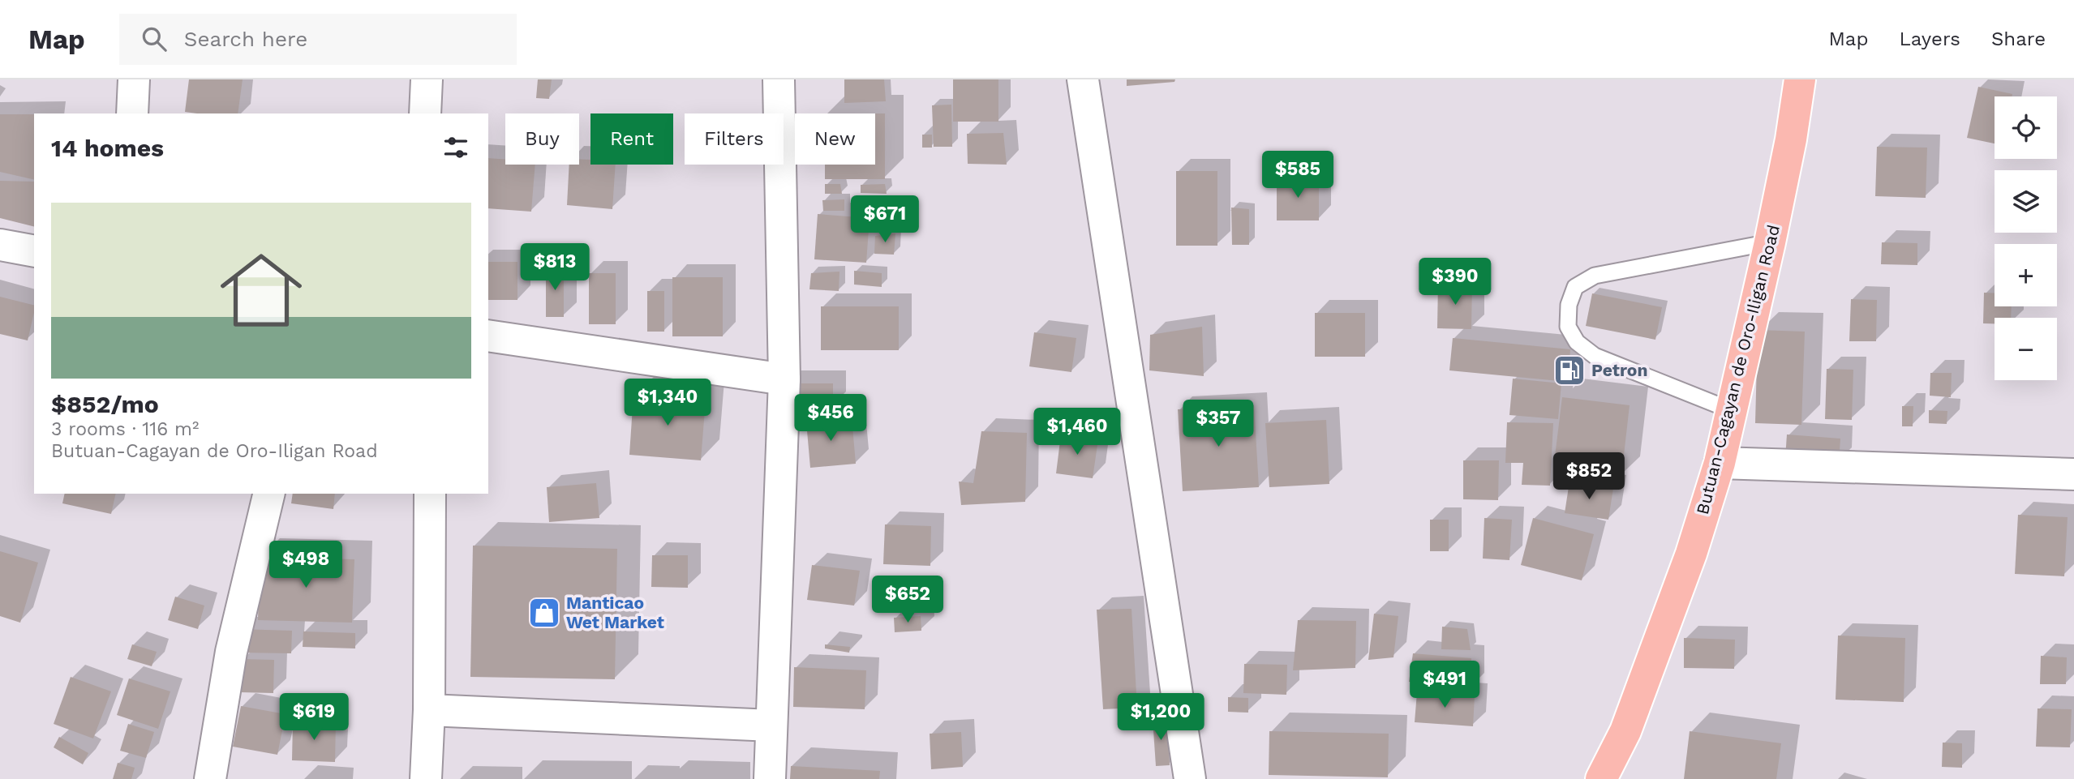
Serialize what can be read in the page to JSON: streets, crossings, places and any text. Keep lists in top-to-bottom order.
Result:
{
  "streets": {
    "highway": ["Butuan-Cagayan de Oro-Iligan Road"]
  },
  "places": {
    "fuel station": ["Petron"],
    "shop": ["Manticao Wet Market"]
  },
  "page": {
    "header": "Map",
    "search": "Search here",
    "nav": ["Map", "Layers", "Share"],
    "map_buttons": ["+", "−"],
    "chip": [
      "Buy",
      "Rent",
      "Filters",
      "New"
    ],
    "heading": "14 homes",
    "price": [
      "$585",
      "$671",
      "$813",
      "$390",
      "$1,340",
      "$456",
      "$357",
      "$1,460",
      "$852",
      "$498",
      "$652",
      "$491",
      "$619",
      "$1,200"
    ],
    "list": [
      {
        "name": "$852/mo",
        "note": "3 rooms · 116 m² · Butuan-Cagayan de Oro-Iligan Road"
      }
    ]
  }
}
